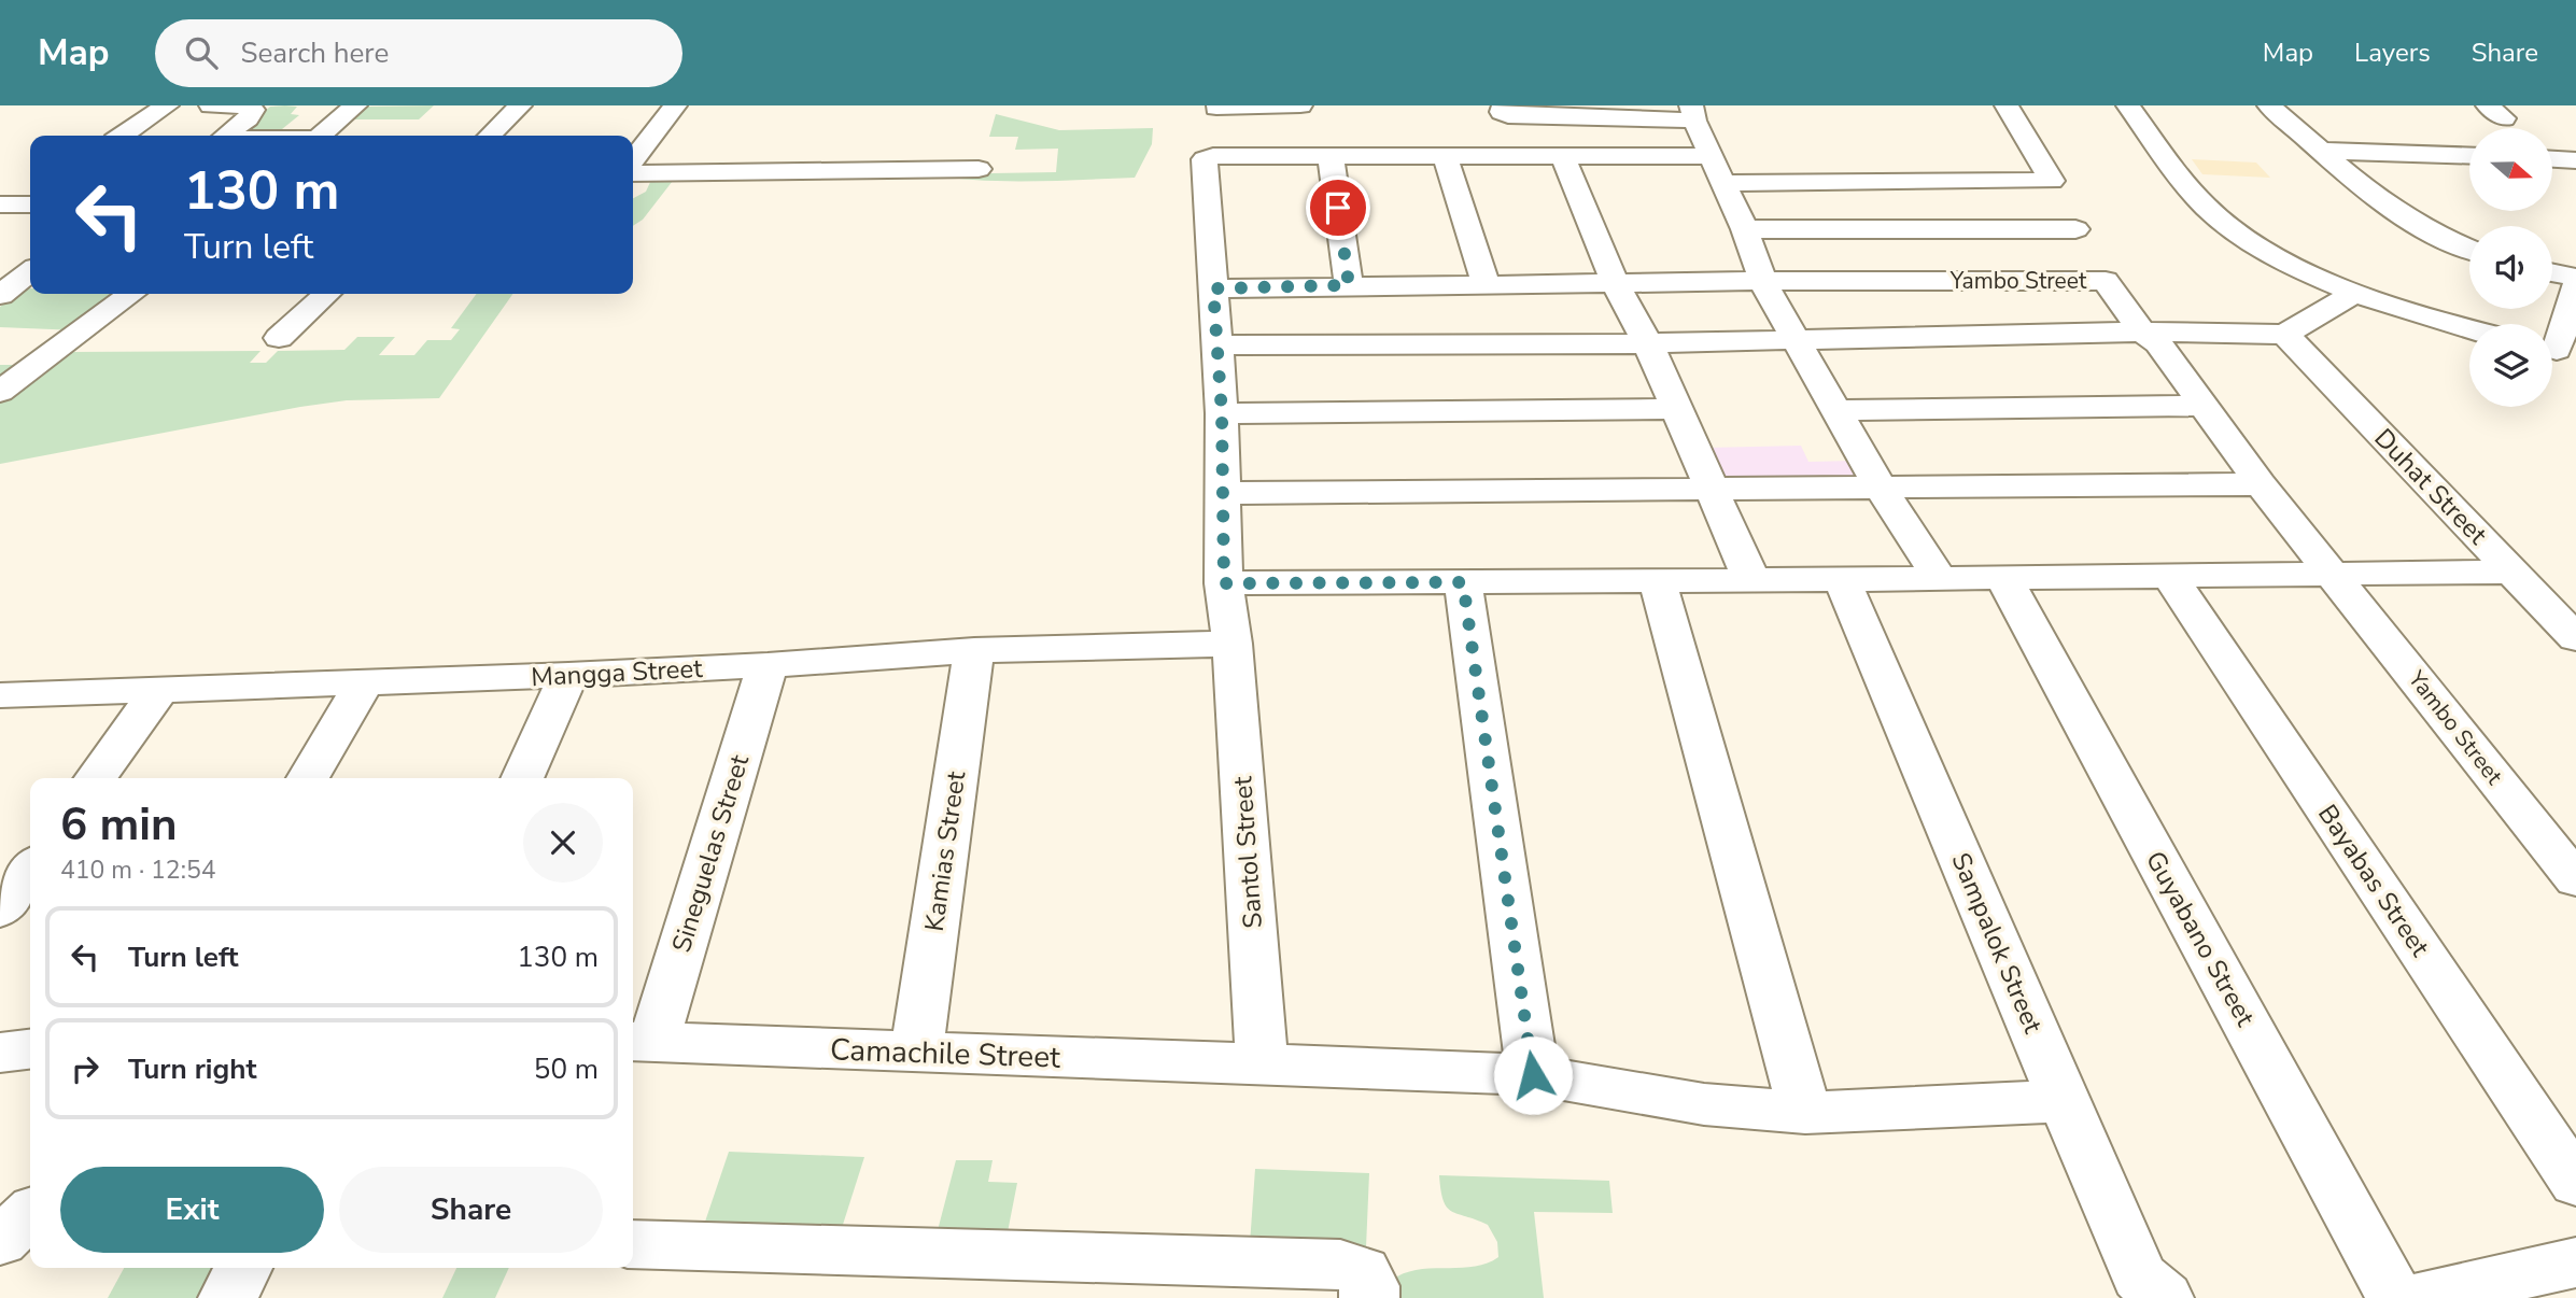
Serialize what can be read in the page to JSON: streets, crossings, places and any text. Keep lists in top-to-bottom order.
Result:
{
  "streets": {
    "street": [
      "Yambo Street",
      "Duhat Street",
      "Mangga Street",
      "Kamias Street",
      "Santol Street",
      "Sineguelas Street",
      "Bayabas Street",
      "Guyabano Street",
      "Sampalok Street",
      "Camachile Street"
    ]
  },
  "crossings": [
    ["Yambo Street", "Santol Street"],
    ["Mangga Street", "Kamias Street"],
    ["Mangga Street", "Santol Street"],
    ["Mangga Street", "Sineguelas Street"],
    ["Kamias Street", "Camachile Street"],
    ["Santol Street", "Camachile Street"],
    ["Sineguelas Street", "Camachile Street"],
    ["Sampalok Street", "Camachile Street"]
  ],
  "north": "right",
  "page": {
    "header": "Map",
    "search": "Search here",
    "nav": ["Map", "Layers", "Share"],
    "turn": ["130 m", "Turn left"],
    "heading": ["6 min", "410 m · 12:54"],
    "list": [
      {
        "name": "Turn left",
        "value": "130 m"
      },
      {
        "name": "Turn right",
        "value": "50 m"
      }
    ],
    "buttons": ["Exit", "Share"]
  }
}
